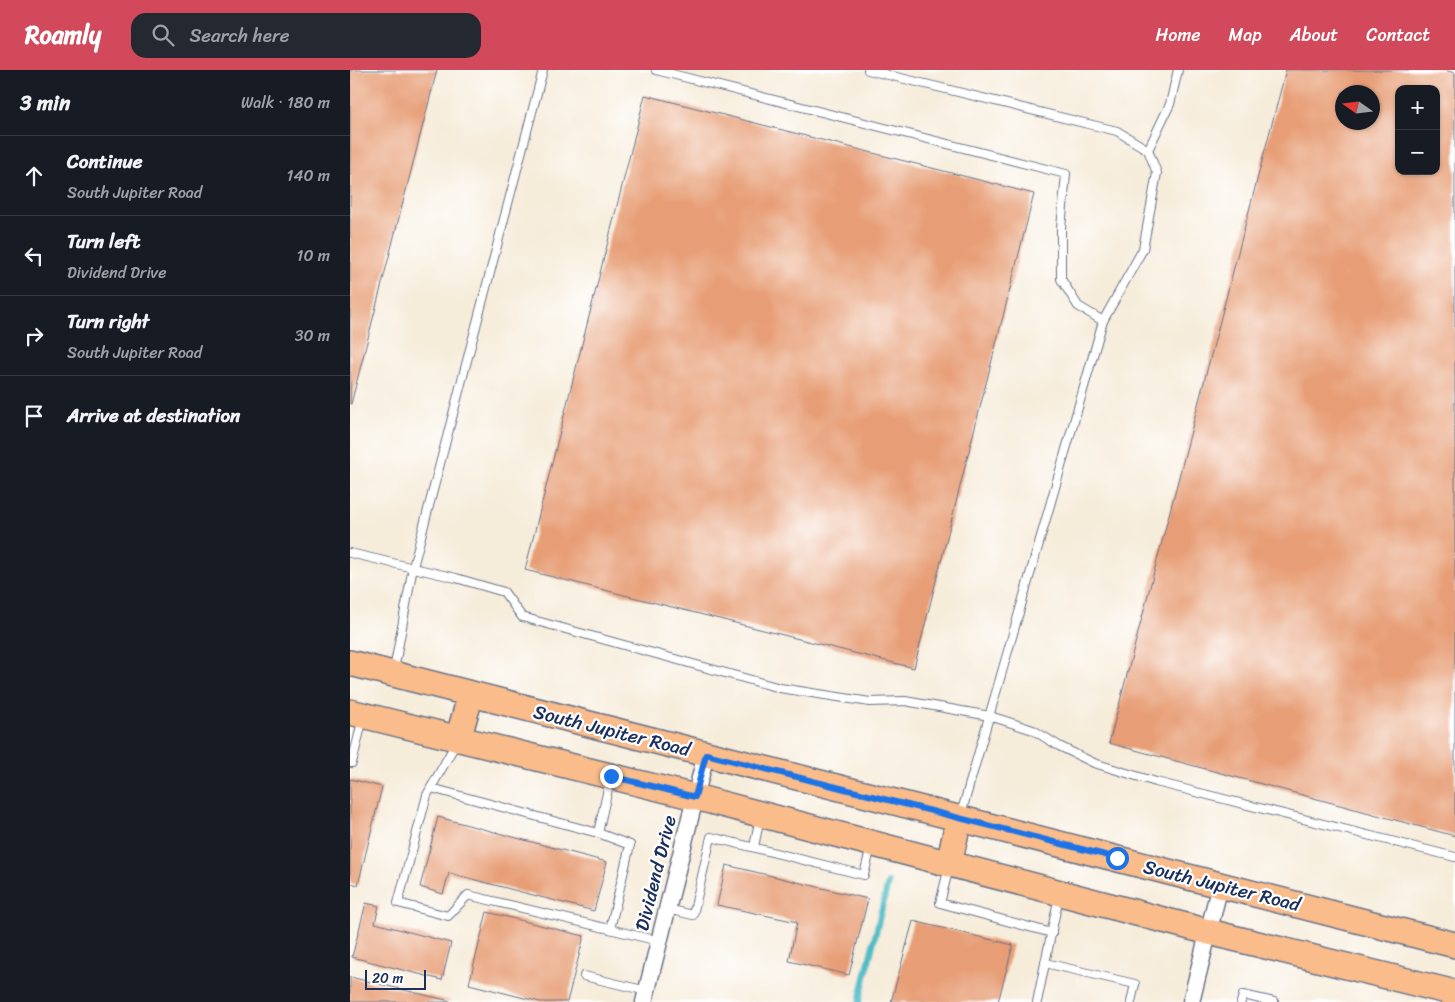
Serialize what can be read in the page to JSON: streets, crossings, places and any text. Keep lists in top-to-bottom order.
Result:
{
  "streets": {
    "main road": ["South Jupiter Road"],
    "street": ["Dividend Drive"]
  },
  "crossings": [
    ["South Jupiter Road", "Dividend Drive"]
  ],
  "scale_bar": "20 m",
  "north": "left",
  "page": {
    "header": "Roamly",
    "search": "Search here",
    "nav": [
      "Home",
      "Map",
      "About",
      "Contact"
    ],
    "heading": ["3 min", "Walk · 180 m"],
    "map_buttons": ["+", "−"],
    "list": [
      ["Continue", "South Jupiter Road", "140 m"],
      ["Turn left", "Dividend Drive", "10 m"],
      ["Turn right", "South Jupiter Road", "30 m"],
      "Arrive at destination"
    ],
    "scale": "20 m"
  }
}
